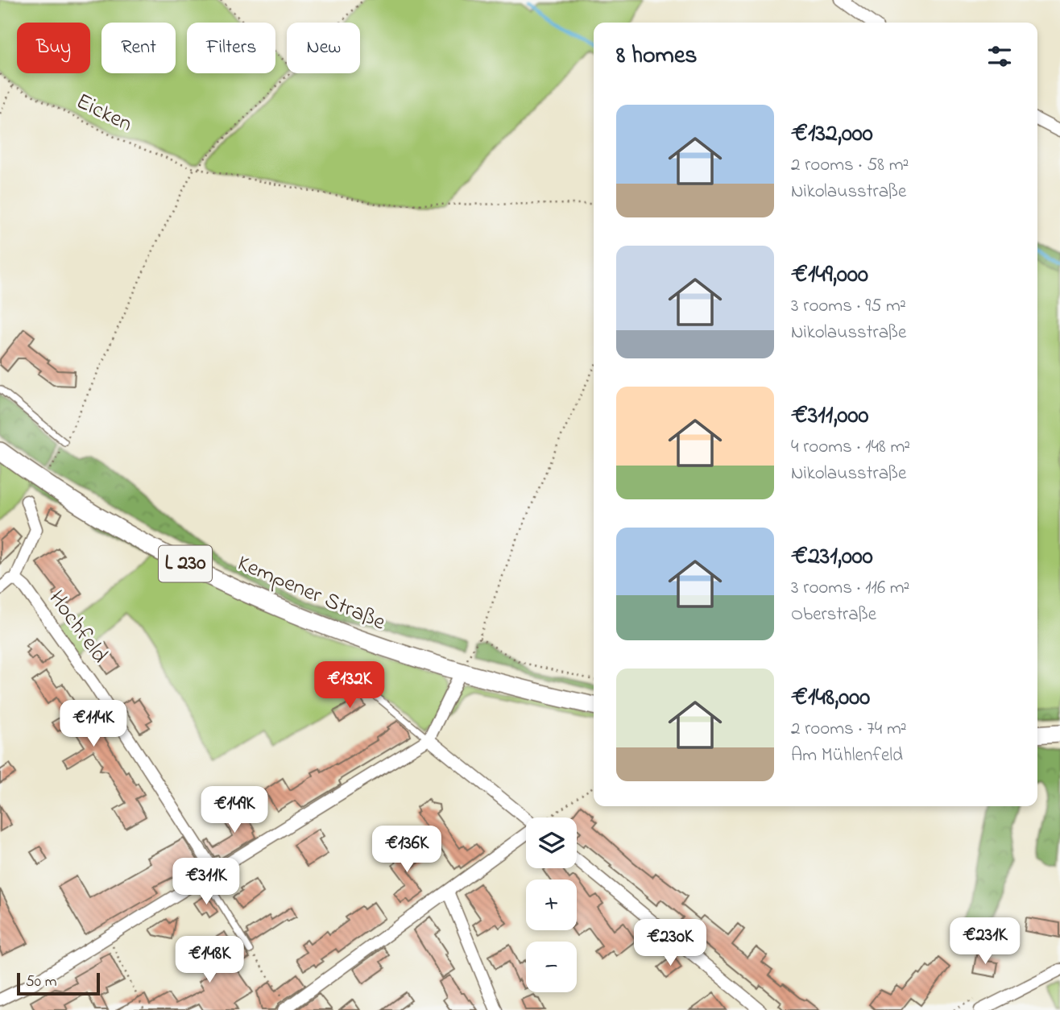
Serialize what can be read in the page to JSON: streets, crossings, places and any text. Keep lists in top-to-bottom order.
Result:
{
  "streets": {
    "main road": ["L 230", "Kempener Straße"],
    "street": ["Hochfeld"],
    "path": ["Eicken"]
  },
  "scale_bar": "50 m",
  "page": {
    "chip": [
      "Buy",
      "Rent",
      "Filters",
      "New"
    ],
    "heading": "8 homes",
    "list": [
      {
        "name": "€132,000",
        "note": "2 rooms · 58 m² · Nikolausstraße"
      },
      {
        "name": "€149,000",
        "note": "3 rooms · 95 m² · Nikolausstraße"
      },
      {
        "name": "€311,000",
        "note": "4 rooms · 148 m² · Nikolausstraße"
      },
      {
        "name": "€231,000",
        "note": "3 rooms · 116 m² · Oberstraße"
      },
      {
        "name": "€148,000",
        "note": "2 rooms · 74 m² · Am Mühlenfeld"
      }
    ],
    "price": [
      "€132K",
      "€114K",
      "€149K",
      "€136K",
      "€311K",
      "€231K",
      "€230K",
      "€148K"
    ],
    "map_buttons": ["+", "−"],
    "scale": "50 m"
  }
}
